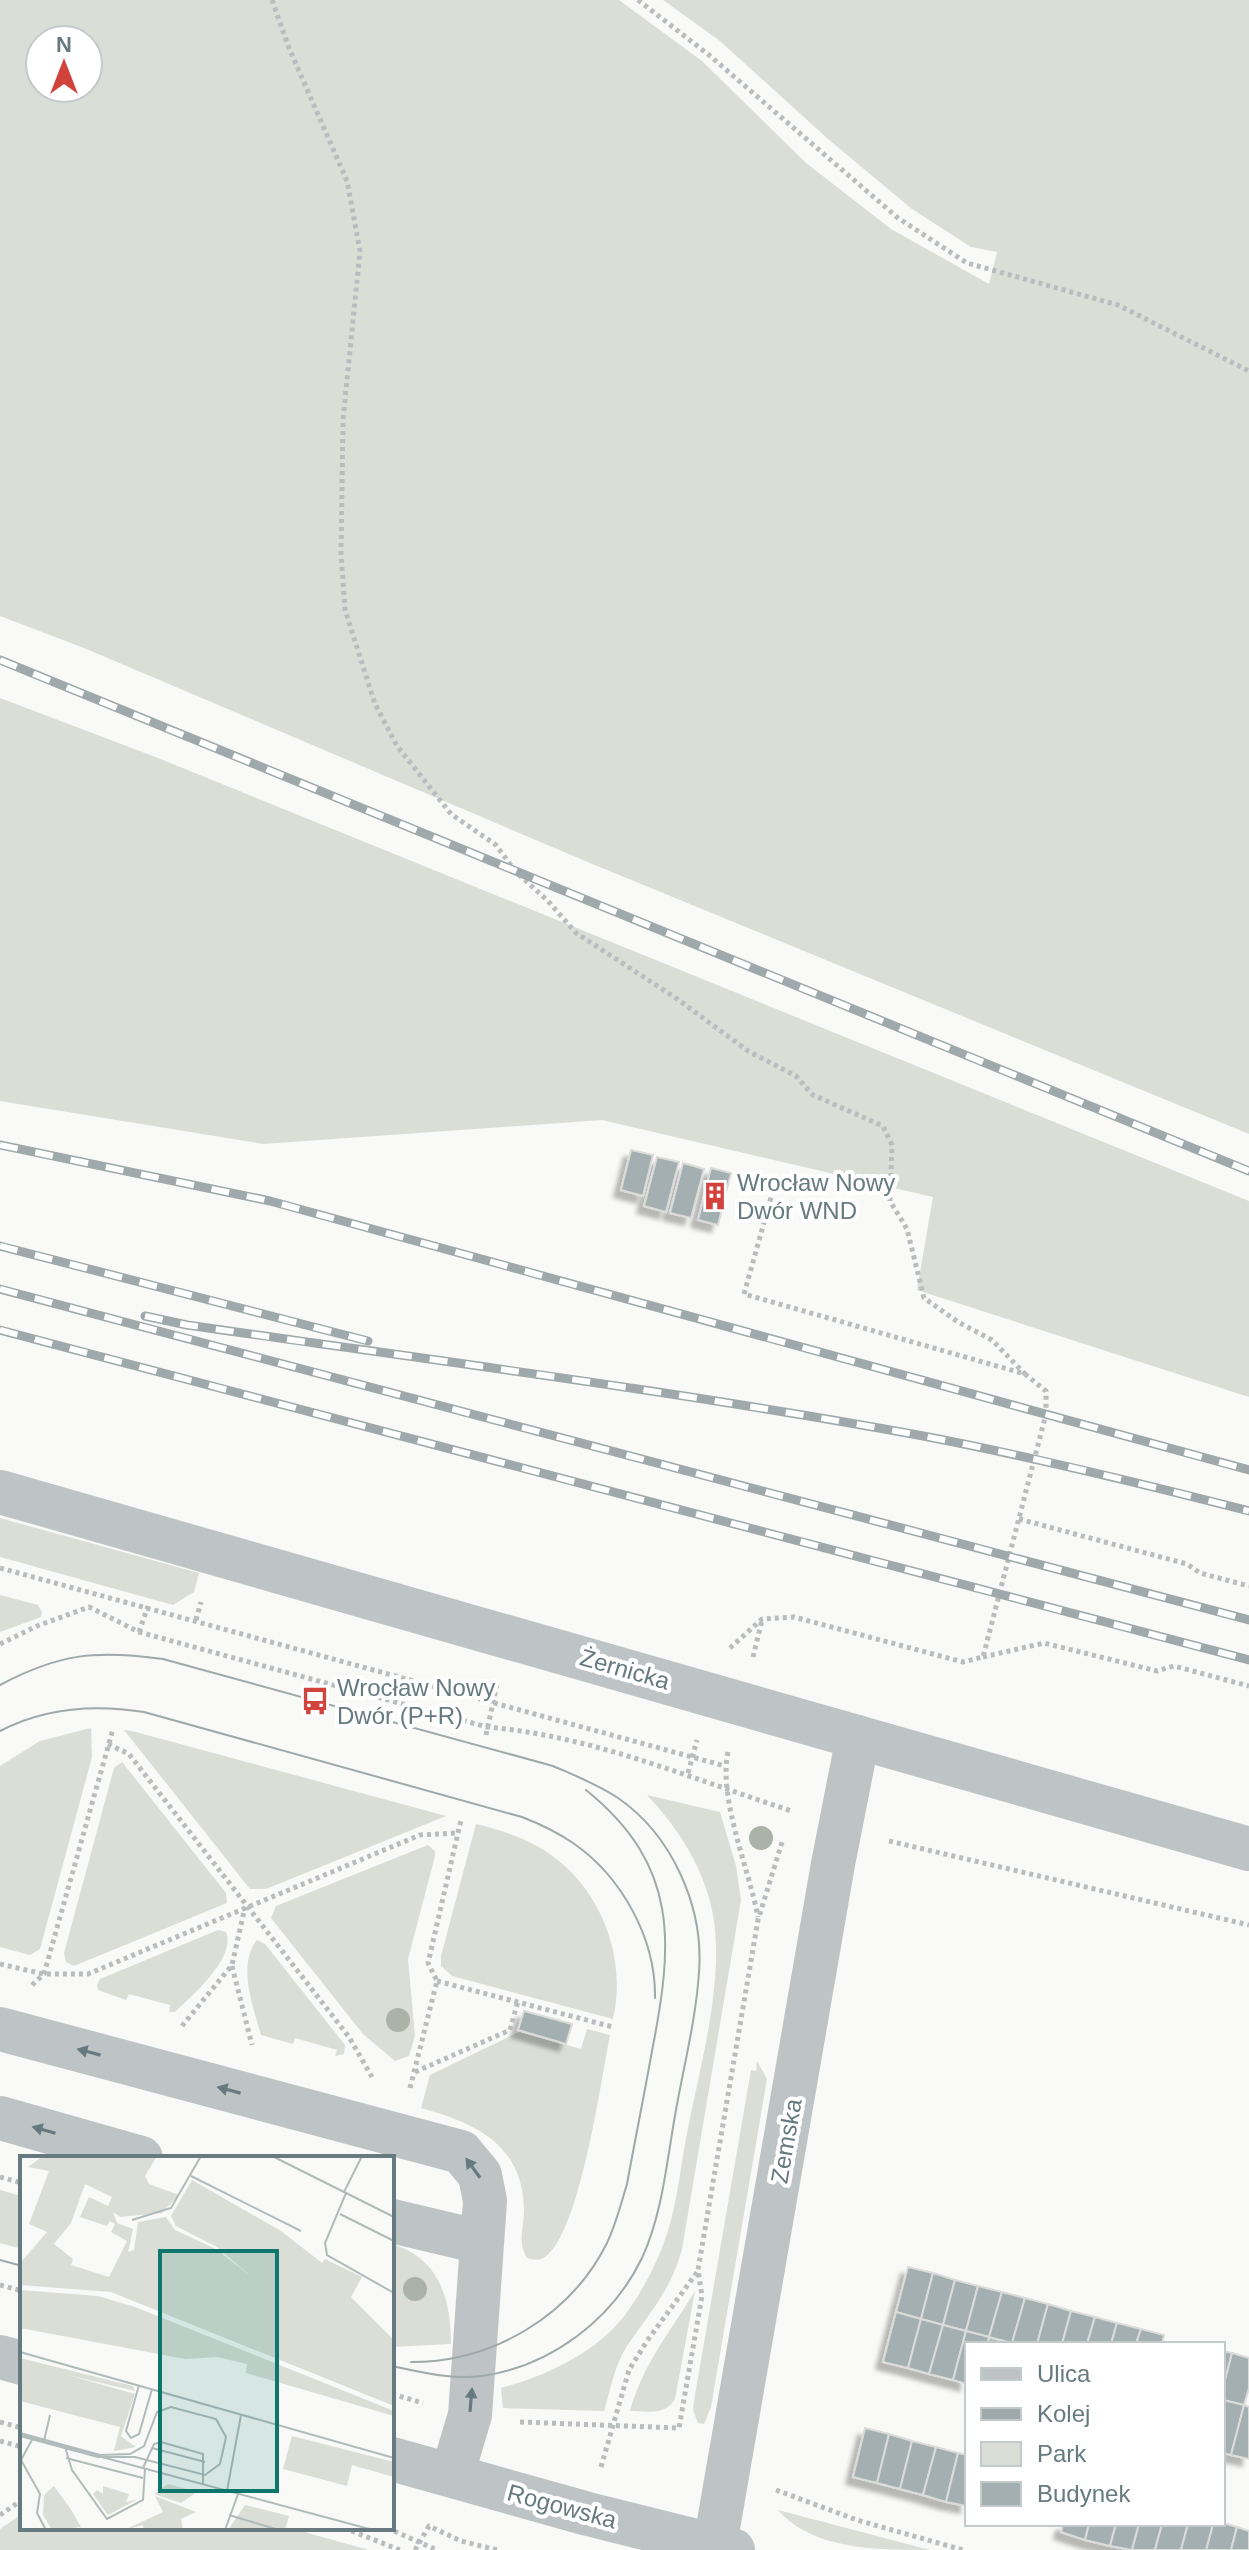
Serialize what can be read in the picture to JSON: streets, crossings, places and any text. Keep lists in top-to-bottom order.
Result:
{
  "streets": {
    "street": ["Żernicka", "Zemska", "Rogowska"]
  },
  "crossings": [
    ["Żernicka", "Zemska"],
    ["Zemska", "Rogowska"]
  ],
  "places": {
    "building": ["Wrocław Nowy Dwór WND"],
    "bus stop": ["Wrocław Nowy Dwór (P+R)"]
  },
  "legend": [
    "Ulica",
    "Kolej",
    "Park",
    "Budynek"
  ],
  "north": "top"
}
